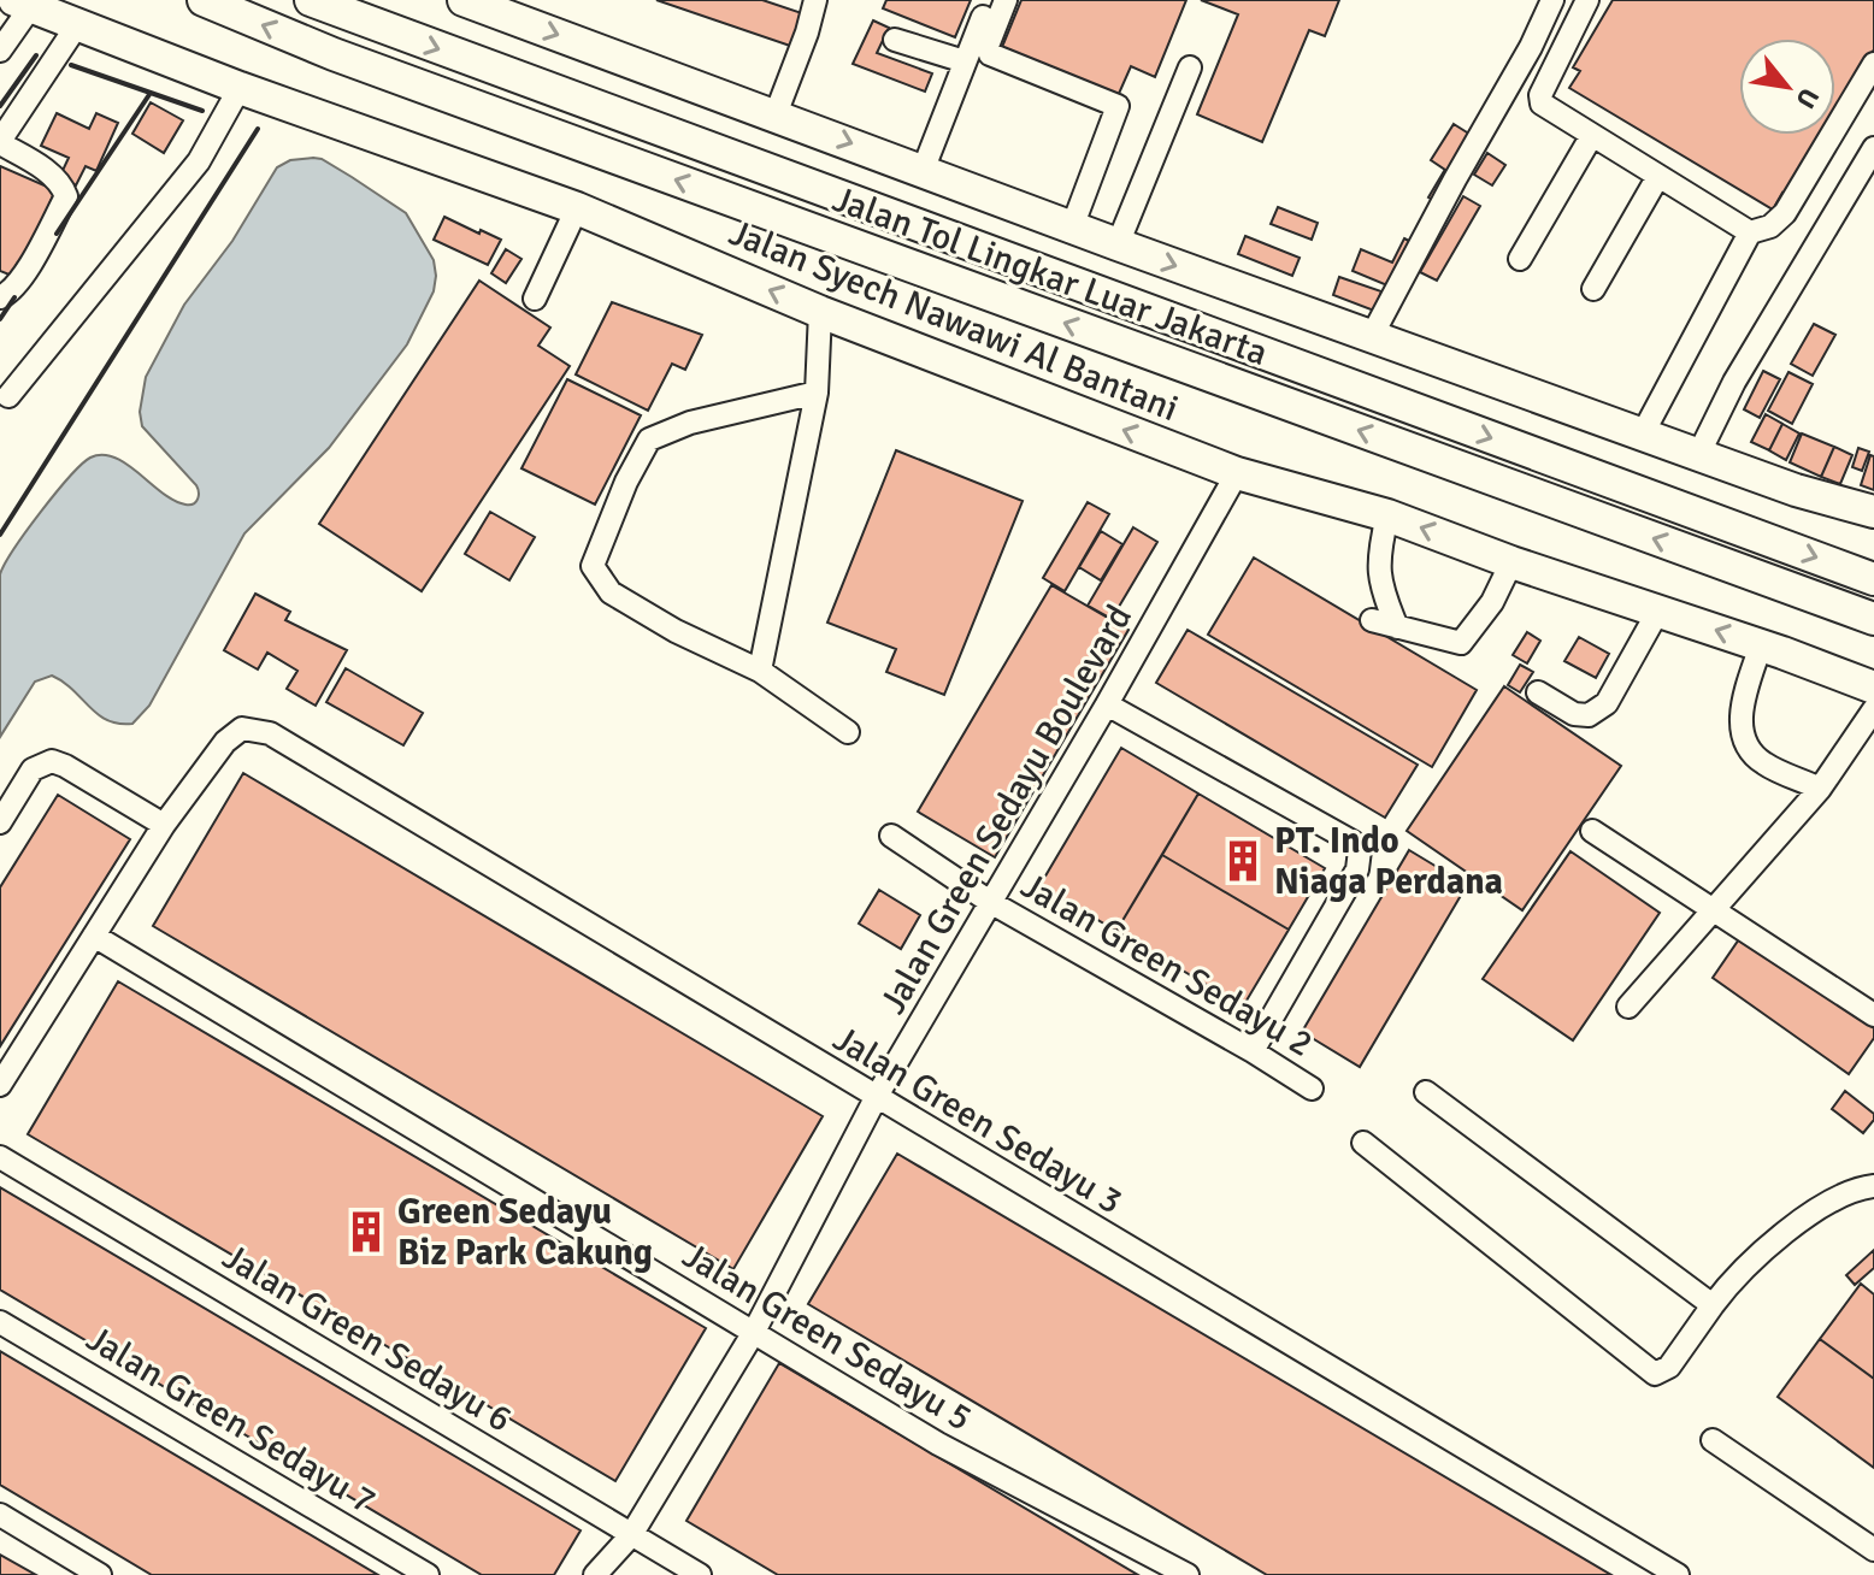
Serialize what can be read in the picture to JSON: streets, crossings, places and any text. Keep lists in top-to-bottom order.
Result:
{
  "streets": {
    "highway": ["Jalan Tol Lingkar Luar Jakarta", "Jalan Syech Nawawi Al Bantani"],
    "street": [
      "Jalan Green Sedayu Boulevard",
      "Jalan Green Sedayu 2",
      "Jalan Green Sedayu 3",
      "Jalan Green Sedayu 5",
      "Jalan Green Sedayu 6",
      "Jalan Green Sedayu 7"
    ]
  },
  "crossings": [
    ["Jalan Syech Nawawi Al Bantani", "Jalan Green Sedayu Boulevard"],
    ["Jalan Green Sedayu Boulevard", "Jalan Green Sedayu 2"],
    ["Jalan Green Sedayu Boulevard", "Jalan Green Sedayu 3"],
    ["Jalan Green Sedayu Boulevard", "Jalan Green Sedayu 5"],
    ["Jalan Green Sedayu Boulevard", "Jalan Green Sedayu 6"]
  ],
  "places": {
    "building": ["PT. Indo Niaga Perdana", "Green Sedayu Biz Park Cakung"]
  },
  "north": "bottom right"
}
